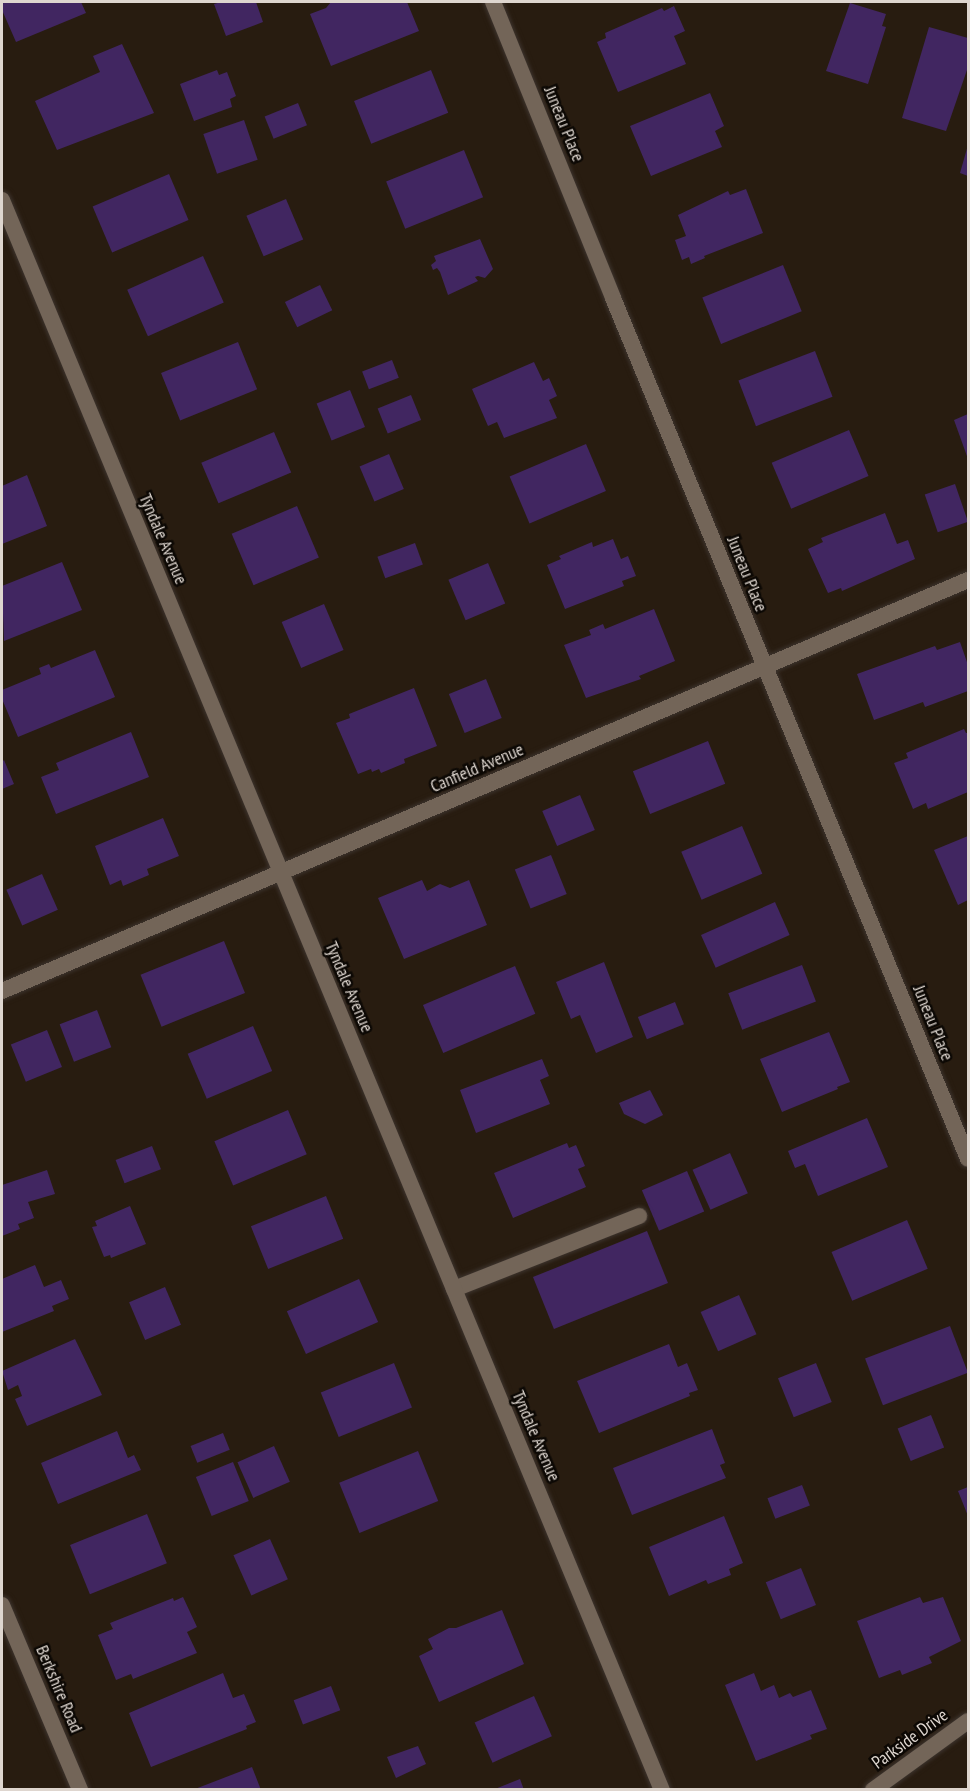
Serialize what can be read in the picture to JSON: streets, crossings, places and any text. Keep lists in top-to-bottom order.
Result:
{
  "streets": {
    "street": [
      "Juneau Place",
      "Tyndale Avenue",
      "Canfield Avenue",
      "Berkshire Road",
      "Parkside Drive"
    ]
  },
  "crossings": [
    ["Juneau Place", "Canfield Avenue"],
    ["Tyndale Avenue", "Canfield Avenue"]
  ]
}
